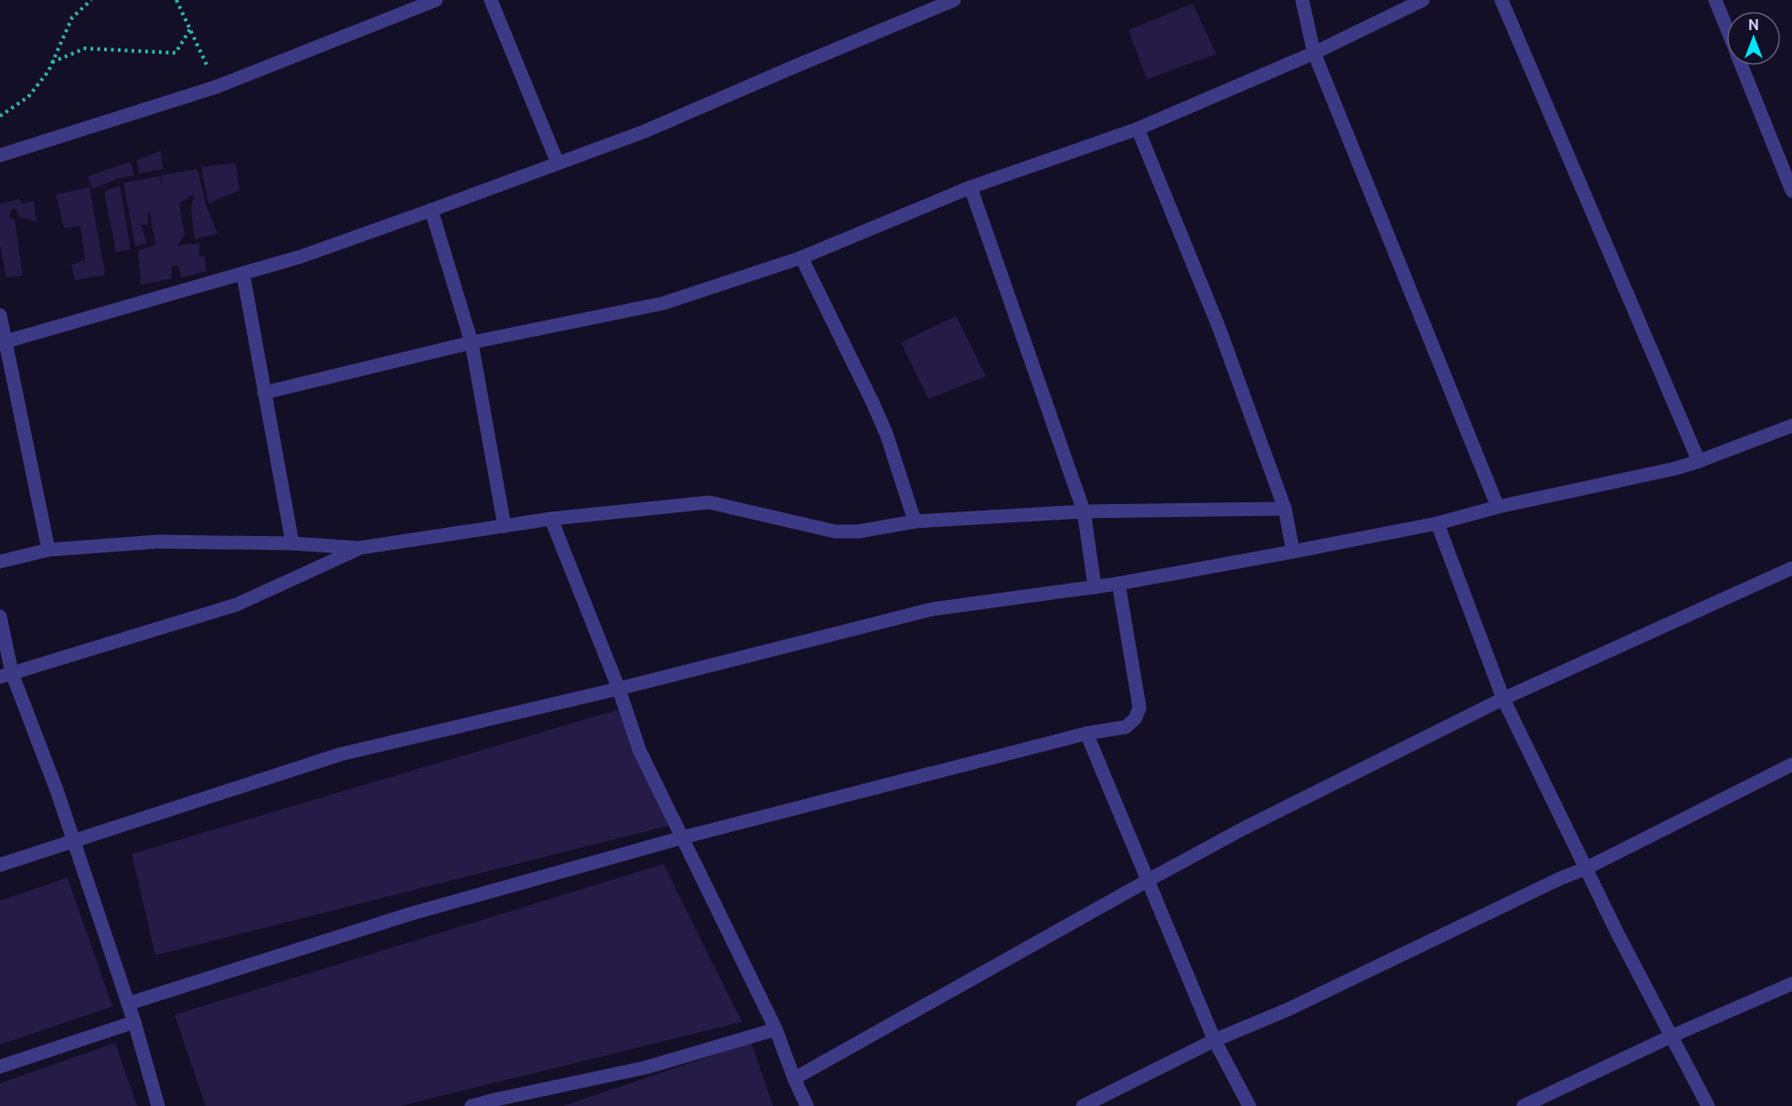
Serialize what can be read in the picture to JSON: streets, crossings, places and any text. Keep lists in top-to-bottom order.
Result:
{
  "north": "top"
}
